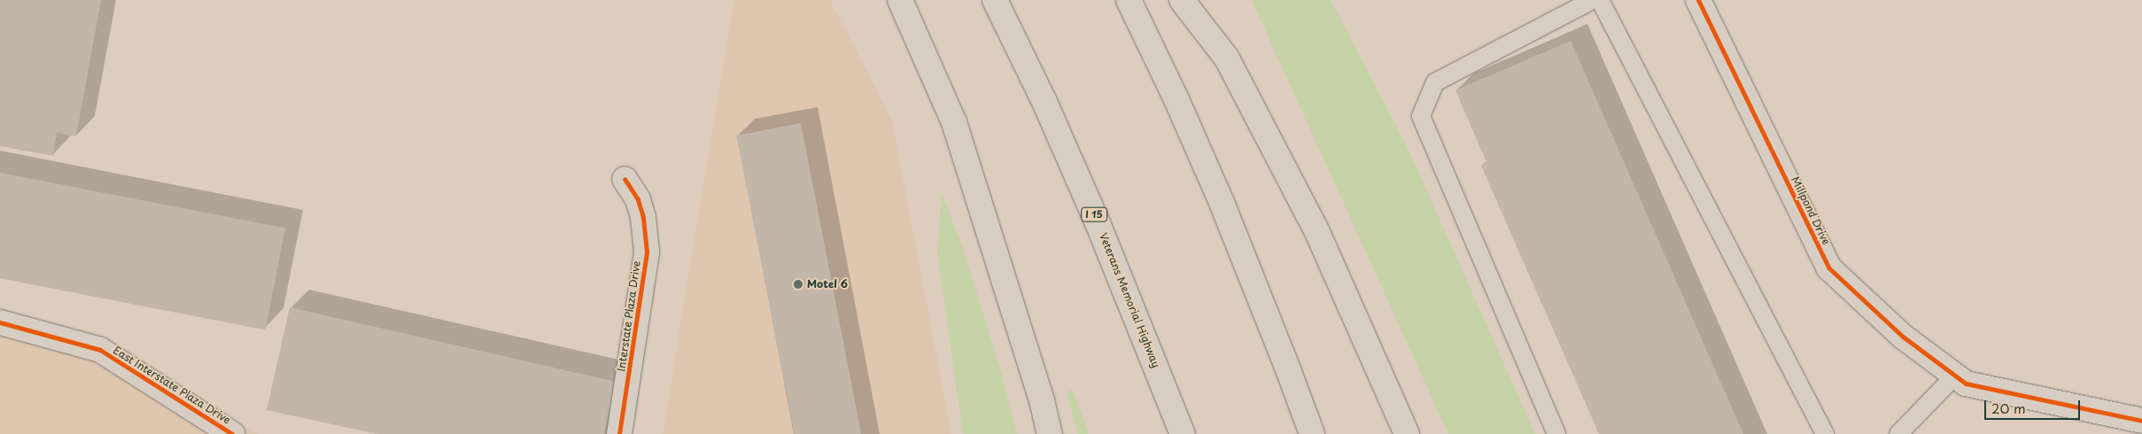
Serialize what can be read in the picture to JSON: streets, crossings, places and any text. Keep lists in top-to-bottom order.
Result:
{
  "streets": {
    "main road": [
      "Millpond Drive",
      "I 15",
      "Veterans Memorial Highway",
      "Interstate Plaza Drive",
      "East Interstate Plaza Drive"
    ]
  },
  "places": ["Motel 6"],
  "scale_bar": "20 m"
}
